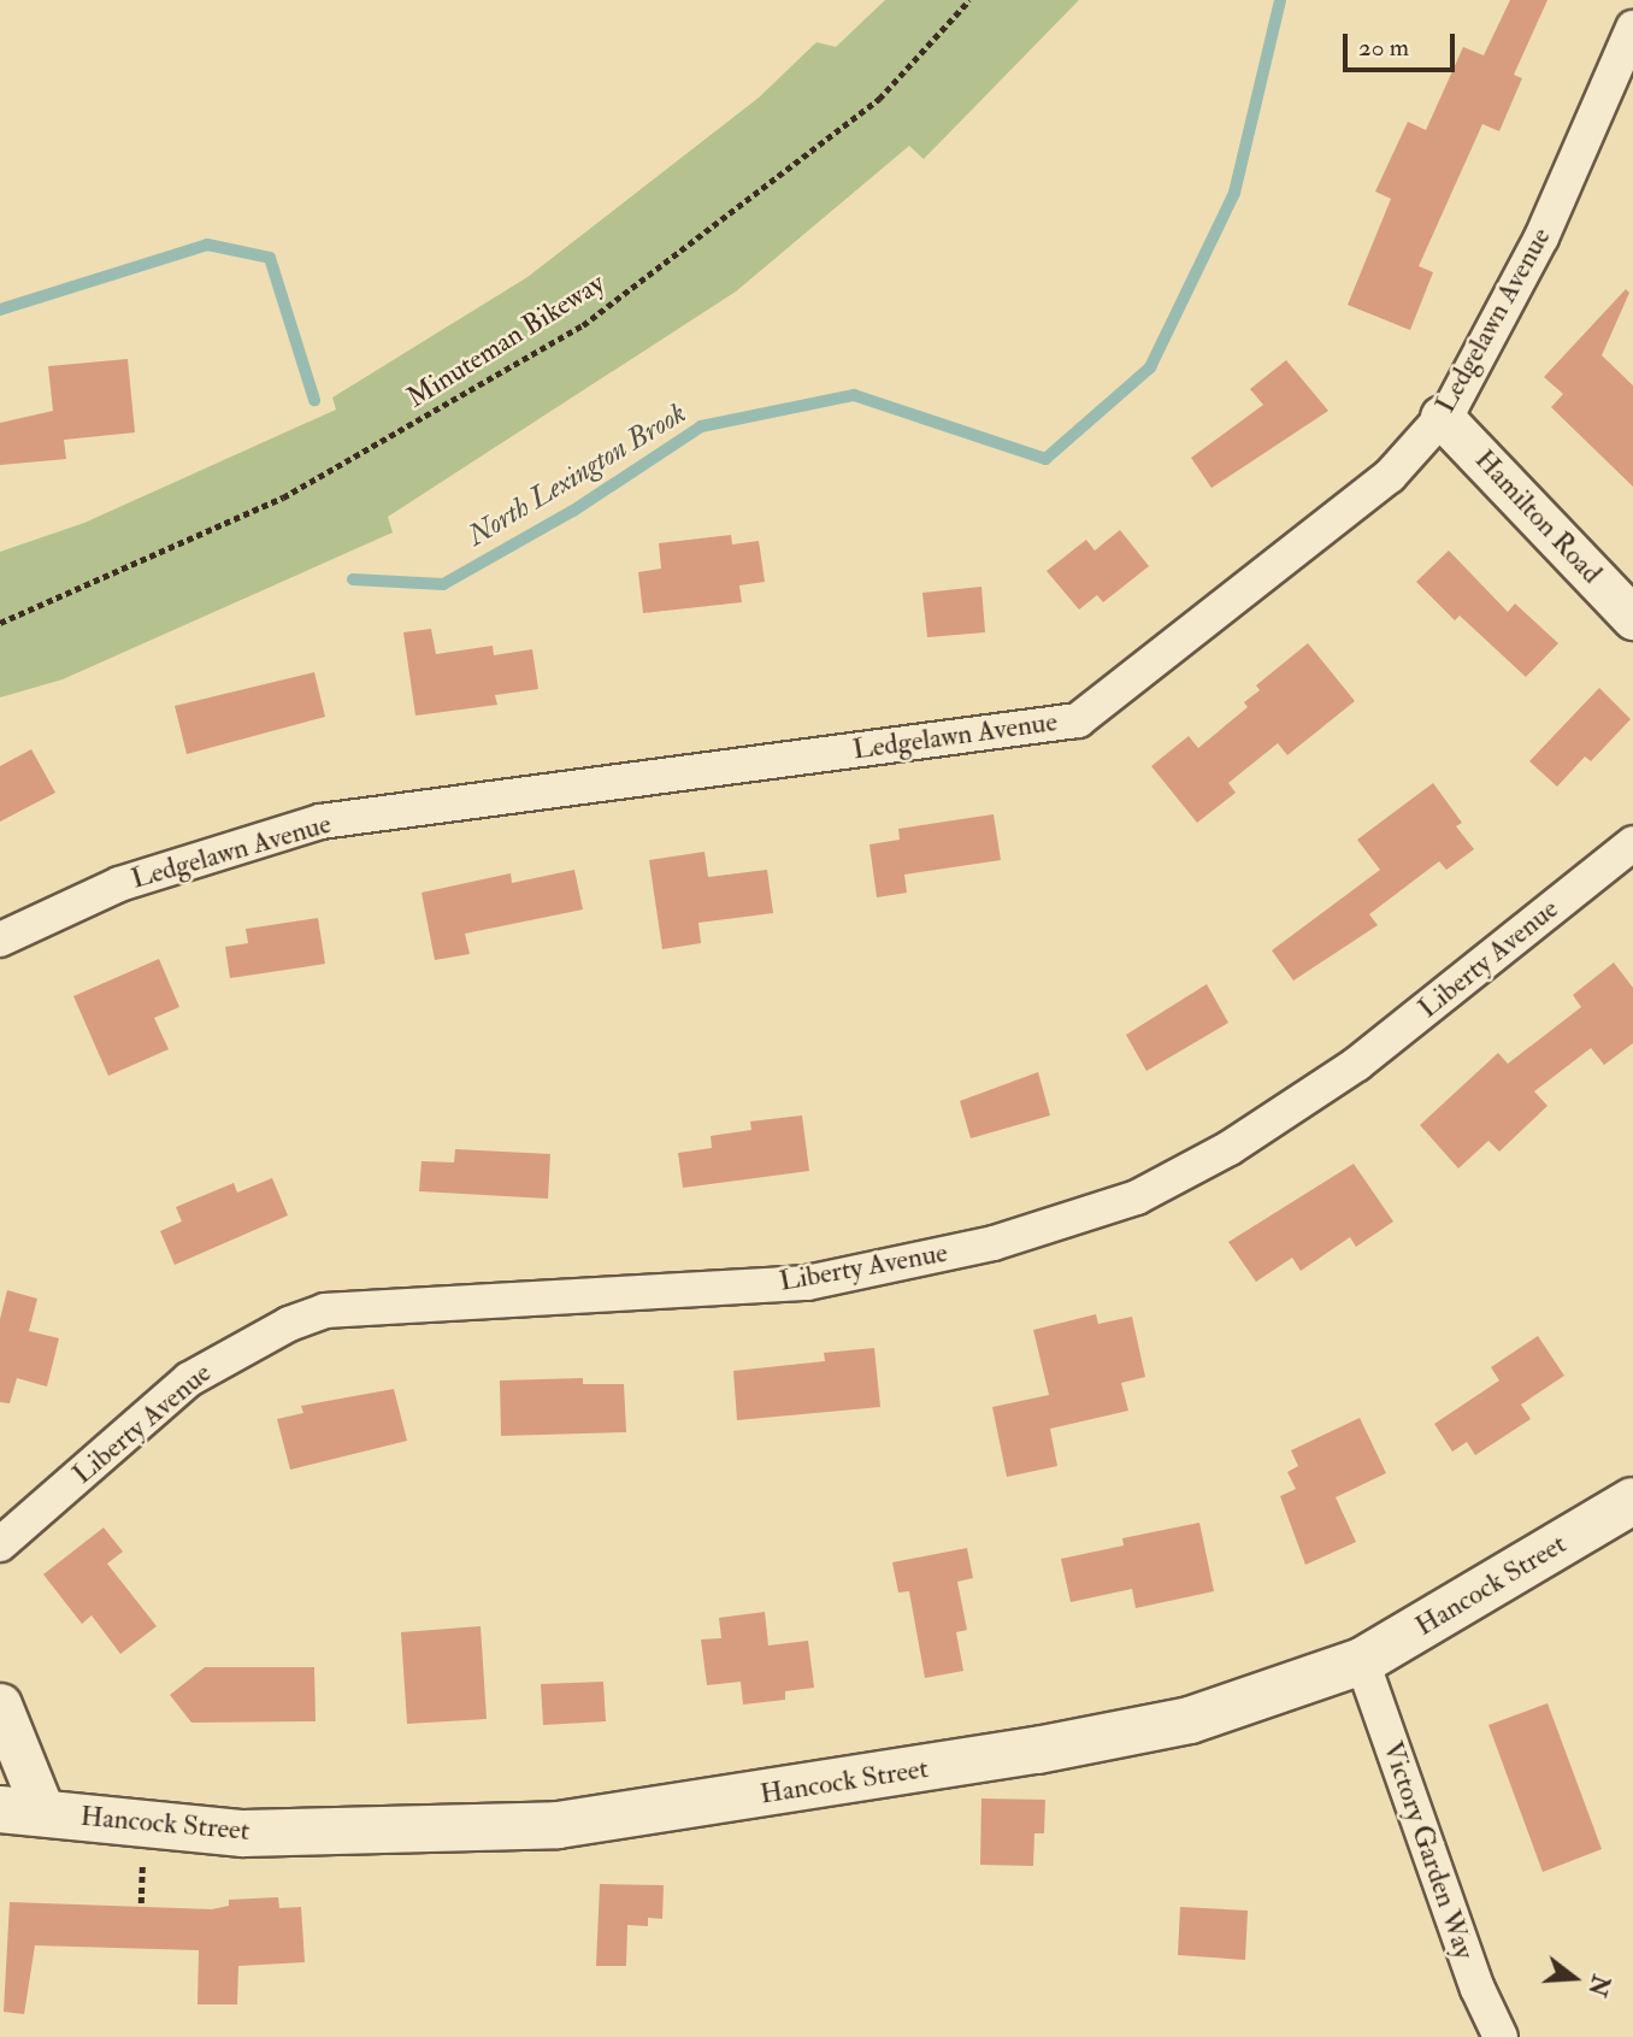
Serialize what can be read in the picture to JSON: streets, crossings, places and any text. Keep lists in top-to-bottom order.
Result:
{
  "streets": {
    "main road": ["Hancock Street"],
    "street": [
      "Ledgelawn Avenue",
      "Hamilton Road",
      "Liberty Avenue",
      "Victory Garden Way"
    ],
    "path": ["Minuteman Bikeway"]
  },
  "crossings": [
    ["Ledgelawn Avenue", "Hamilton Road"],
    ["Hancock Street", "Victory Garden Way"]
  ],
  "water": ["North Lexington Brook"],
  "scale_bar": "20 m",
  "north": "right"
}
